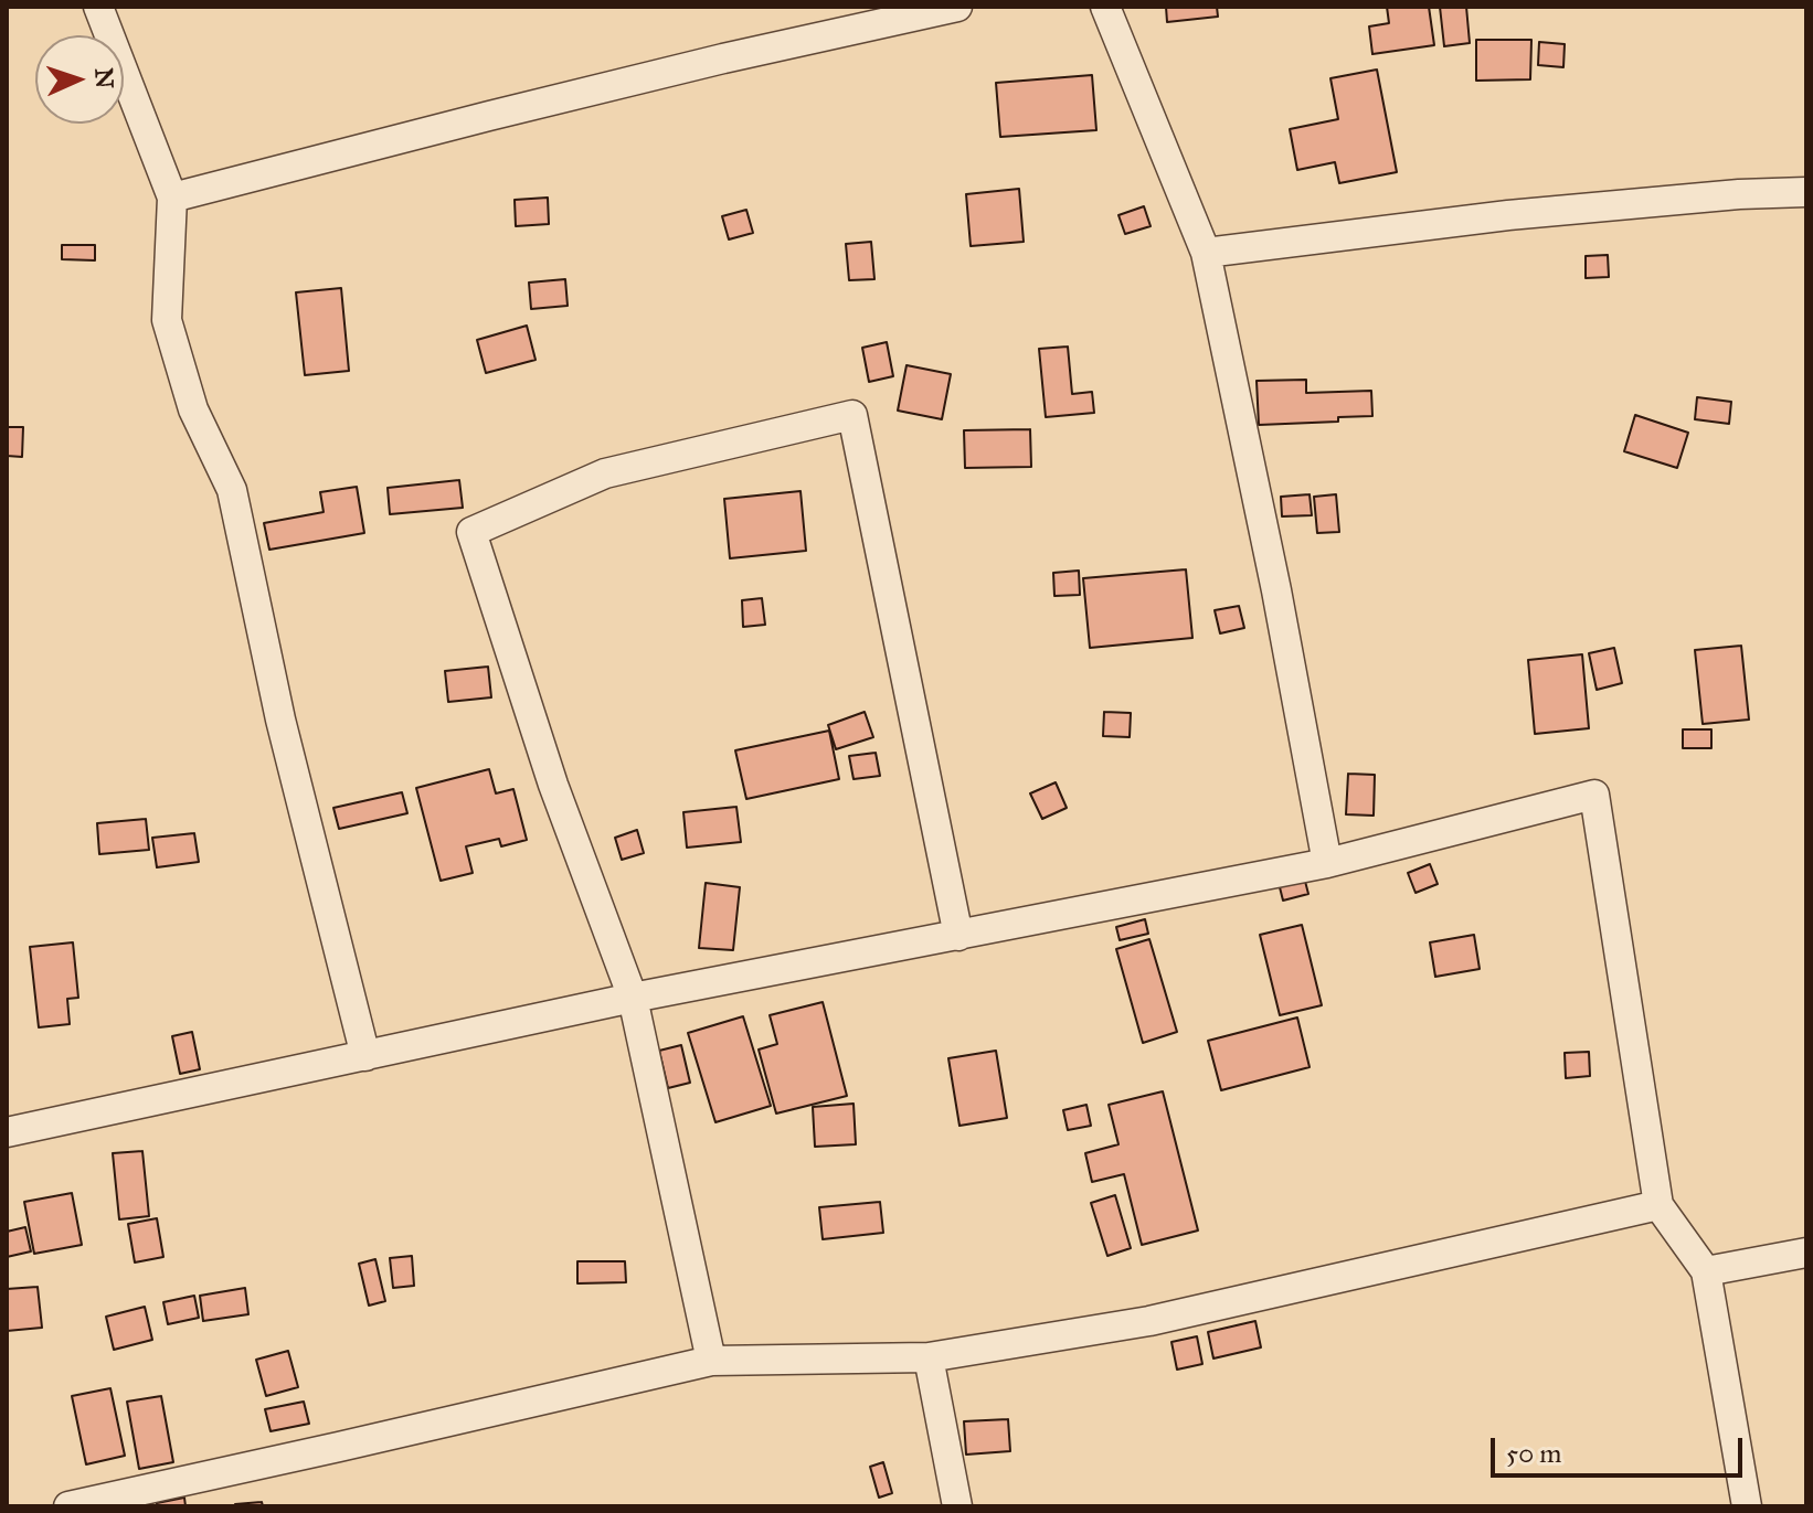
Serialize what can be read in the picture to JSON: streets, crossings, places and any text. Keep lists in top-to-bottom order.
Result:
{
  "scale_bar": "50 m",
  "north": "right"
}
